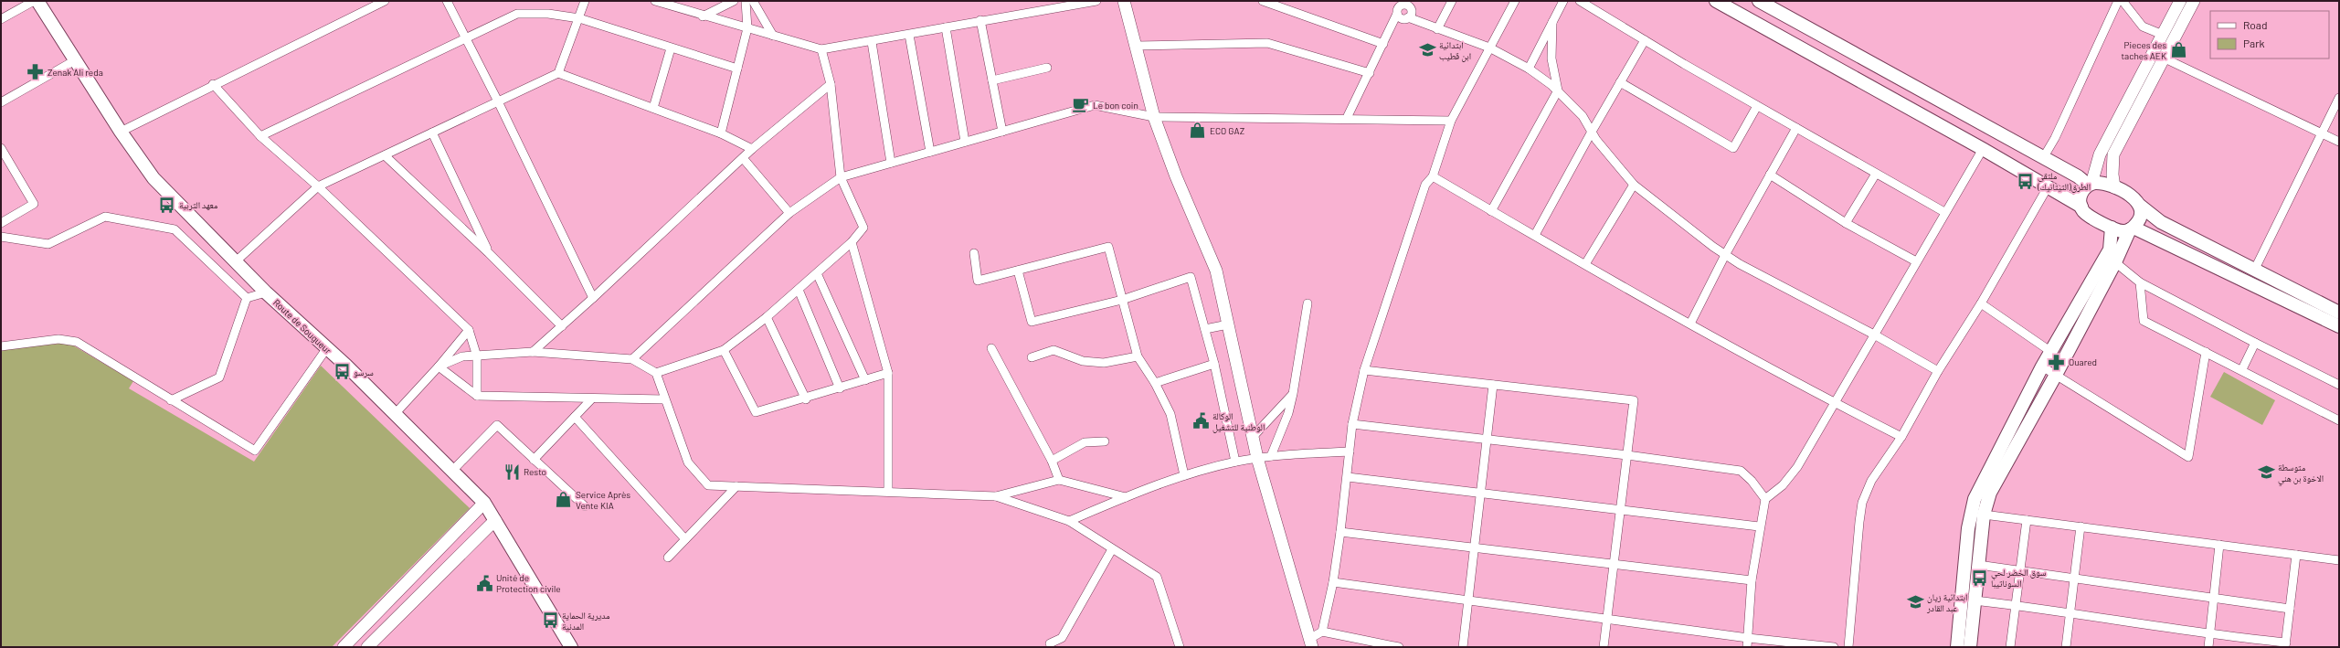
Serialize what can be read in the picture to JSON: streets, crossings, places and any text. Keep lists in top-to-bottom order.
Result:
{
  "streets": {
    "main road": ["Route de Sougueur"]
  },
  "places": {
    "school or university": ["ابتدائية ابن قطيب", "متوسطة الاخوة بن هني", "ابتدائية زيان عبد القادر"],
    "shop": ["Pieces des taches AEK", "ECO GAZ", "Service Après Vente KIA"],
    "pharmacy": ["Zenak Ali reda", "Ouared"],
    "cafe": ["Le bon coin"],
    "bus stop": [
      "ملتقى الطرق(التيتانيك)",
      "معهد التربية",
      "سرسو",
      "سوق الخضر لحي السوناتيبا",
      "مديرية الحماية المدنية"
    ],
    "public building": ["الوكالة الوطنية للتشغيل", "Unité de Protection civile"],
    "restaurant": ["Resto"]
  },
  "legend": ["Road", "Park"]
}
